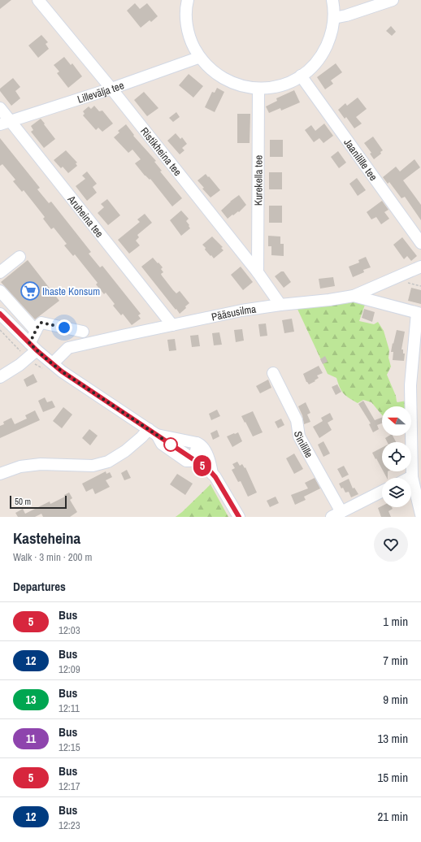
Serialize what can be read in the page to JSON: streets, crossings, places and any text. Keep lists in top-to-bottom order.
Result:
{
  "streets": {
    "street": [
      "Lillevälja tee",
      "Ristikheina tee",
      "Jaanilille tee",
      "Kurekella tee",
      "Aruheina tee",
      "Pääsusilma",
      "Sinilille"
    ]
  },
  "crossings": [
    ["Lillevälja tee", "Ristikheina tee"],
    ["Lillevälja tee", "Aruheina tee"],
    ["Ristikheina tee", "Kurekella tee"],
    ["Ristikheina tee", "Pääsusilma"],
    ["Aruheina tee", "Pääsusilma"]
  ],
  "places": {
    "supermarket": ["Ihaste Konsum"]
  },
  "lines": ["bus line 5"],
  "scale_bar": "50 m",
  "north": "left",
  "page": {
    "on_map": "5",
    "scale": "50 m",
    "heading": [
      ["Kasteheina", "Walk · 3 min · 200 m"],
      "Departures"
    ],
    "list": [
      {
        "mark": "5",
        "name": "Bus",
        "note": "12:03",
        "value": "1 min"
      },
      {
        "mark": "12",
        "name": "Bus",
        "note": "12:09",
        "value": "7 min"
      },
      {
        "mark": "13",
        "name": "Bus",
        "note": "12:11",
        "value": "9 min"
      },
      {
        "mark": "11",
        "name": "Bus",
        "note": "12:15",
        "value": "13 min"
      },
      {
        "mark": "5",
        "name": "Bus",
        "note": "12:17",
        "value": "15 min"
      },
      {
        "mark": "12",
        "name": "Bus",
        "note": "12:23",
        "value": "21 min"
      }
    ]
  }
}
